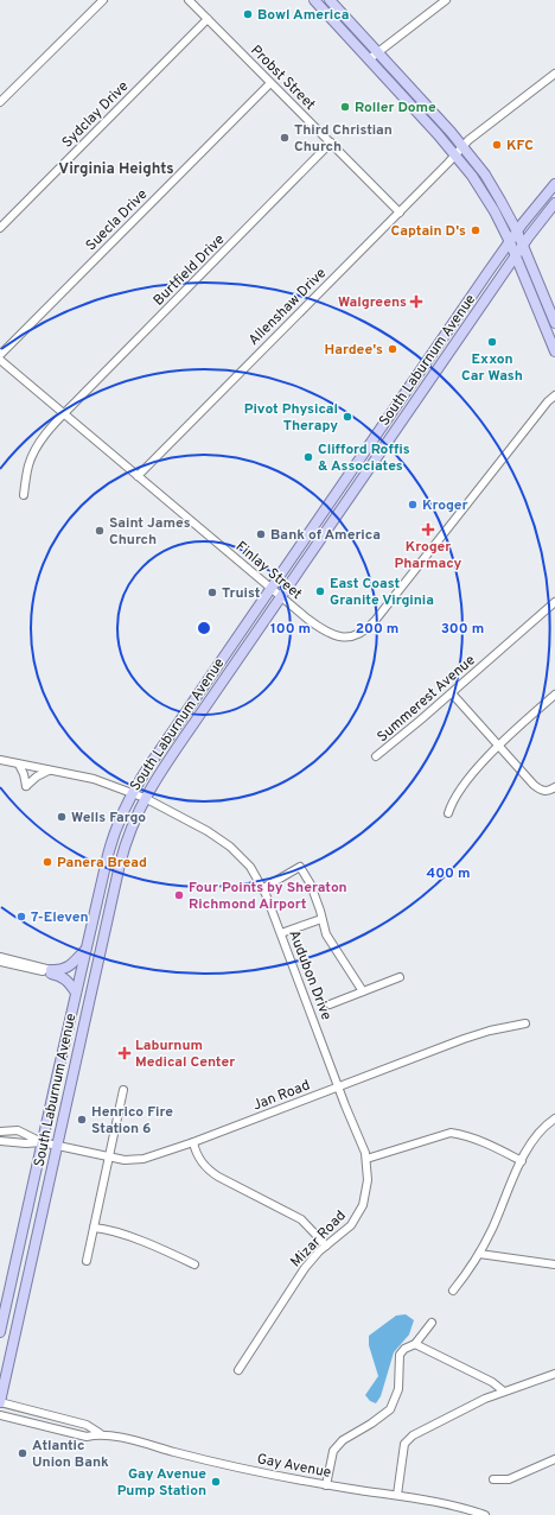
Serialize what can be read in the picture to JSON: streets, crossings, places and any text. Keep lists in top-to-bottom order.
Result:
{
  "streets": {
    "main road": ["South Laburnum Avenue"],
    "street": [
      "Probst Street",
      "Sydclay Drive",
      "Suecla Drive",
      "Burtfield Drive",
      "Allenshaw Drive",
      "Finlay Street",
      "Summerest Avenue",
      "Audubon Drive",
      "Jan Road",
      "Mizar Road",
      "Gay Avenue"
    ]
  },
  "crossings": [
    ["Probst Street", "Sydclay Drive"],
    ["Probst Street", "Suecla Drive"],
    ["Probst Street", "Burtfield Drive"],
    ["Probst Street", "Allenshaw Drive"],
    ["Burtfield Drive", "Finlay Street"],
    ["Allenshaw Drive", "Finlay Street"],
    ["South Laburnum Avenue", "Finlay Street"],
    ["South Laburnum Avenue", "Audubon Drive"],
    ["South Laburnum Avenue", "Jan Road"],
    ["South Laburnum Avenue", "Gay Avenue"],
    ["Audubon Drive", "Jan Road"],
    ["Audubon Drive", "Mizar Road"],
    ["Jan Road", "Mizar Road"]
  ],
  "districts": ["Virginia Heights"],
  "places": {
    "other": [
      "Bowl America",
      "Roller Dome",
      "Third Christian Church",
      "KFC",
      "Captain D's",
      "Exxon Car Wash",
      "Hardee's",
      "Pivot Physical Therapy",
      "Clifford Roffis & Associates",
      "Kroger",
      "Saint James Church",
      "Bank of America",
      "East Coast Granite Virginia",
      "Truist",
      "Wells Fargo",
      "Panera Bread",
      "Four Points by Sheraton Richmond Airport",
      "7-Eleven",
      "Henrico Fire Station 6",
      "Atlantic Union Bank",
      "Gay Avenue Pump Station"
    ],
    "health": ["Walgreens", "Kroger Pharmacy", "Laburnum Medical Center"]
  },
  "rings": [
    "100 m",
    "200 m",
    "300 m",
    "400 m"
  ]
}
